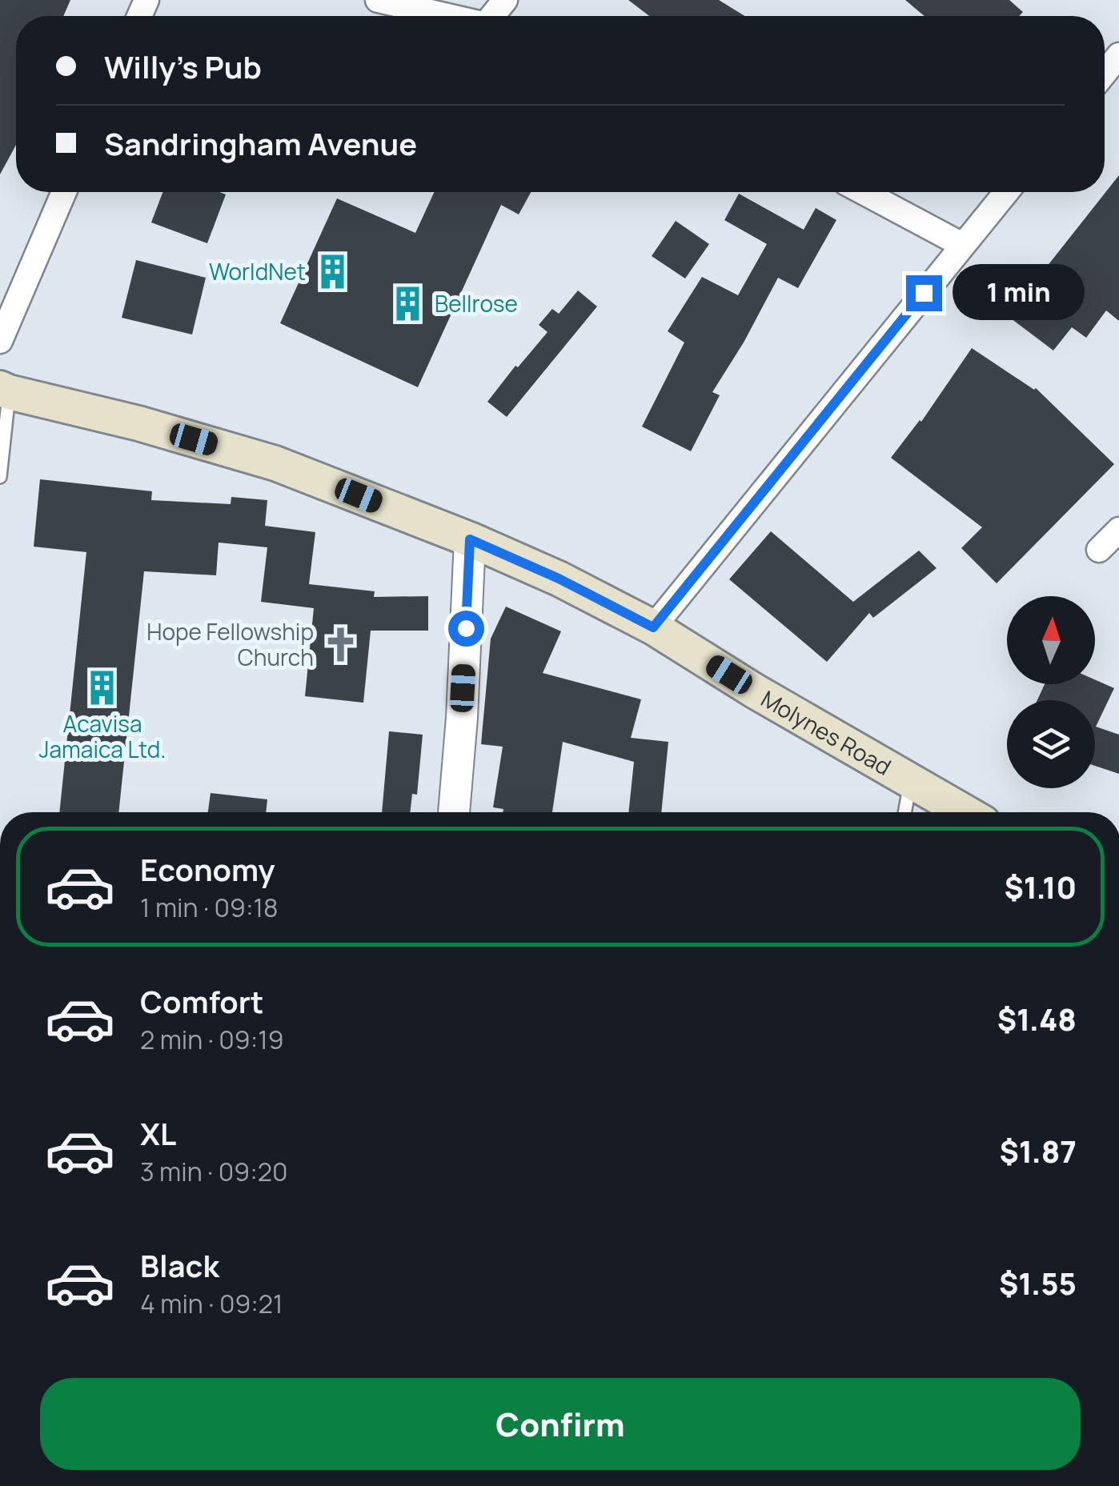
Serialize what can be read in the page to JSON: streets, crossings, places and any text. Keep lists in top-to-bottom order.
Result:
{
  "streets": {
    "main road": ["Molynes Road"]
  },
  "places": {
    "building": ["WorldNet", "Bellrose", "Acavisa Jamaica Ltd."],
    "church": ["Hope Fellowship Church"]
  },
  "north": "top",
  "page": {
    "banner": ["Willy's Pub", "Sandringham Avenue"],
    "bubble": "1 min",
    "list": [
      {
        "name": "Economy",
        "note": "1 min · 09:18",
        "value": "$1.10"
      },
      {
        "name": "Comfort",
        "note": "2 min · 09:19",
        "value": "$1.48"
      },
      {
        "name": "XL",
        "note": "3 min · 09:20",
        "value": "$1.87"
      },
      {
        "name": "Black",
        "note": "4 min · 09:21",
        "value": "$1.55"
      }
    ],
    "buttons": "Confirm"
  }
}
